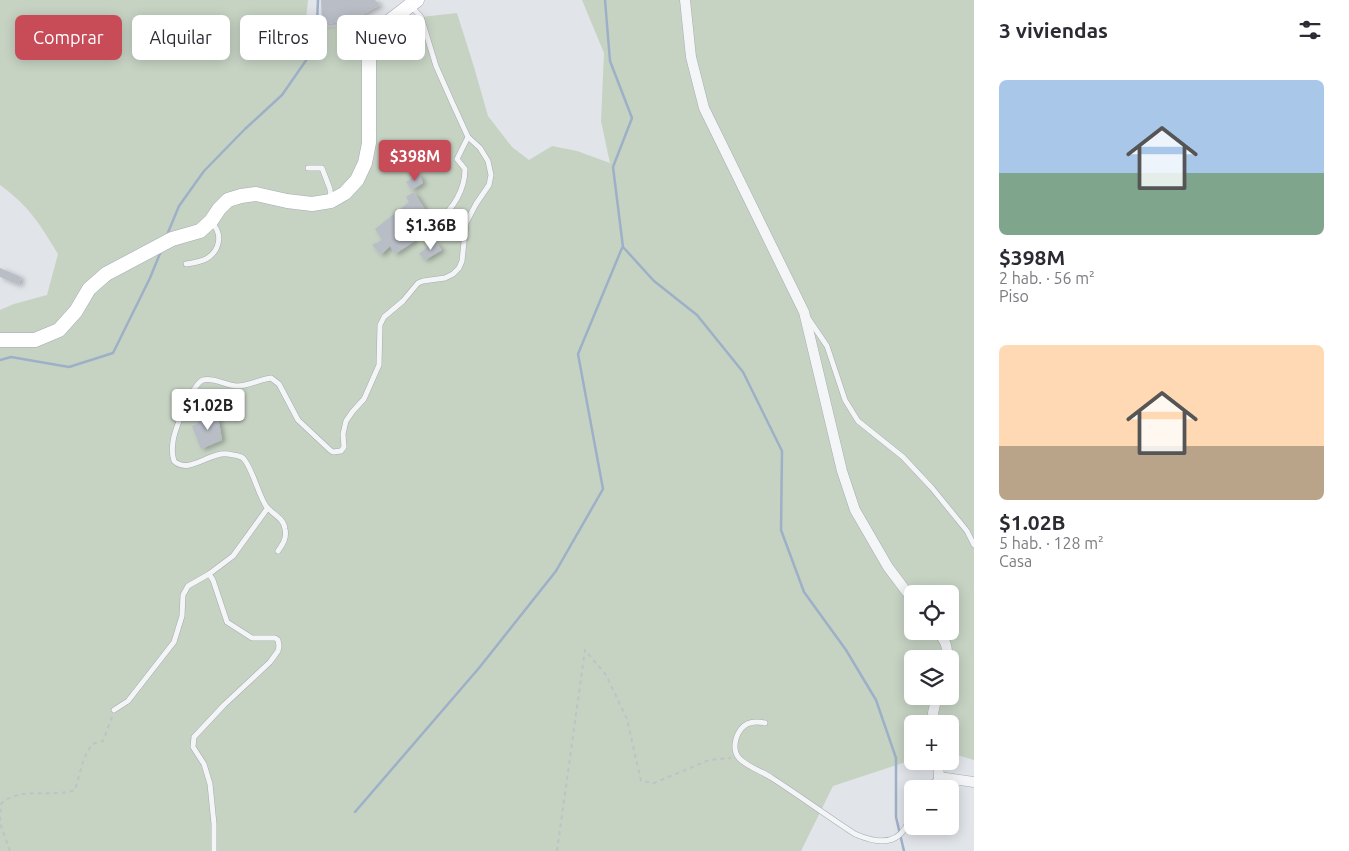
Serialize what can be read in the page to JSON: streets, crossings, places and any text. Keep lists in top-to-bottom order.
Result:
{
  "page": {
    "heading": "3 viviendas",
    "chip": [
      "Comprar",
      "Alquilar",
      "Filtros",
      "Nuevo"
    ],
    "list": [
      {
        "name": "$398M",
        "note": "2 hab. · 56 m² · Piso"
      },
      {
        "name": "$1.02B",
        "note": "5 hab. · 128 m² · Casa"
      }
    ],
    "price": ["$398M", "$1.36B", "$1.02B"],
    "map_buttons": ["+", "−"]
  }
}
